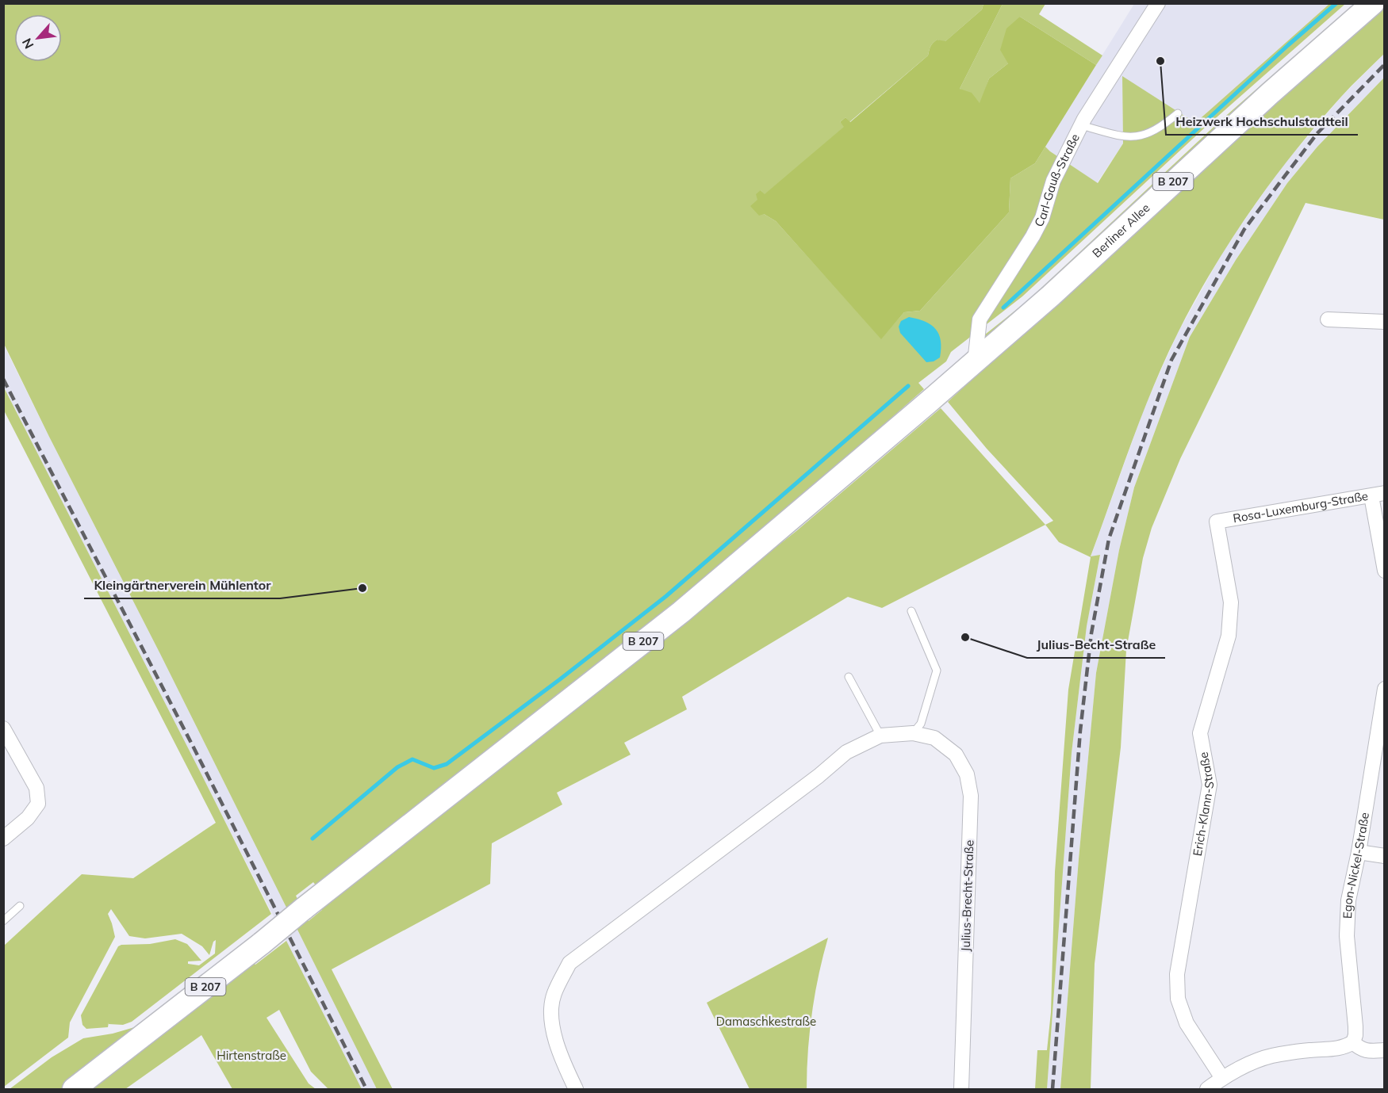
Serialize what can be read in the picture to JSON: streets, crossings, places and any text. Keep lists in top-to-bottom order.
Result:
{
  "streets": {
    "main road": ["B 207", "Berliner Allee"],
    "street": [
      "Carl-Gauß-Straße",
      "Rosa-Luxemburg-Straße",
      "Erich-Klann-Straße",
      "Egon-Nickel-Straße",
      "Julius-Brecht-Straße"
    ]
  },
  "crossings": [
    ["Carl-Gauß-Straße", "B 207"],
    ["Carl-Gauß-Straße", "Berliner Allee"],
    ["B 207", "Berliner Allee"],
    ["Rosa-Luxemburg-Straße", "Erich-Klann-Straße"]
  ],
  "parks": ["Damaschkestraße", "Hirtenstraße"],
  "places": ["Heizwerk Hochschulstadtteil", "Kleingärtnerverein Mühlentor", "Julius-Becht-Straße"],
  "north": "bottom left"
}
